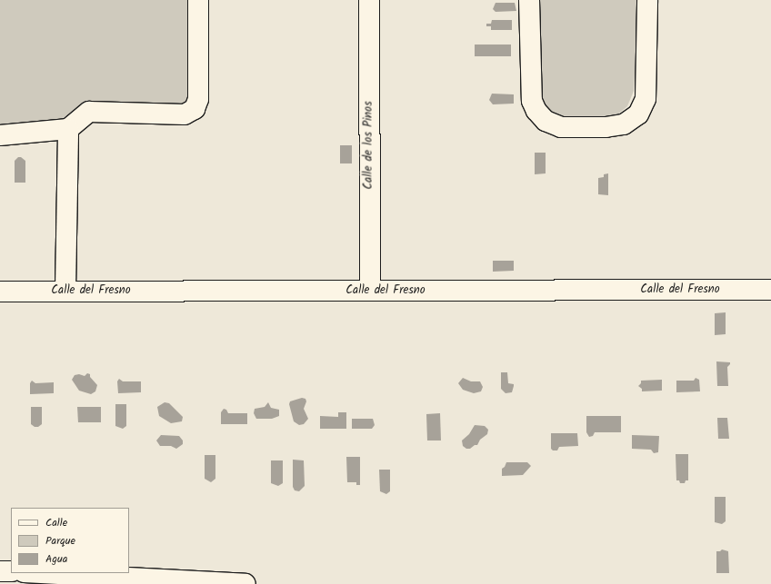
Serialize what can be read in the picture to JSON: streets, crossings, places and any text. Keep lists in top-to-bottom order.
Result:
{
  "streets": {
    "street": ["Calle de los Pinos", "Calle del Fresno"]
  },
  "crossings": [
    ["Calle de los Pinos", "Calle del Fresno"]
  ],
  "legend": ["Calle", "Parque", "Agua"]
}
